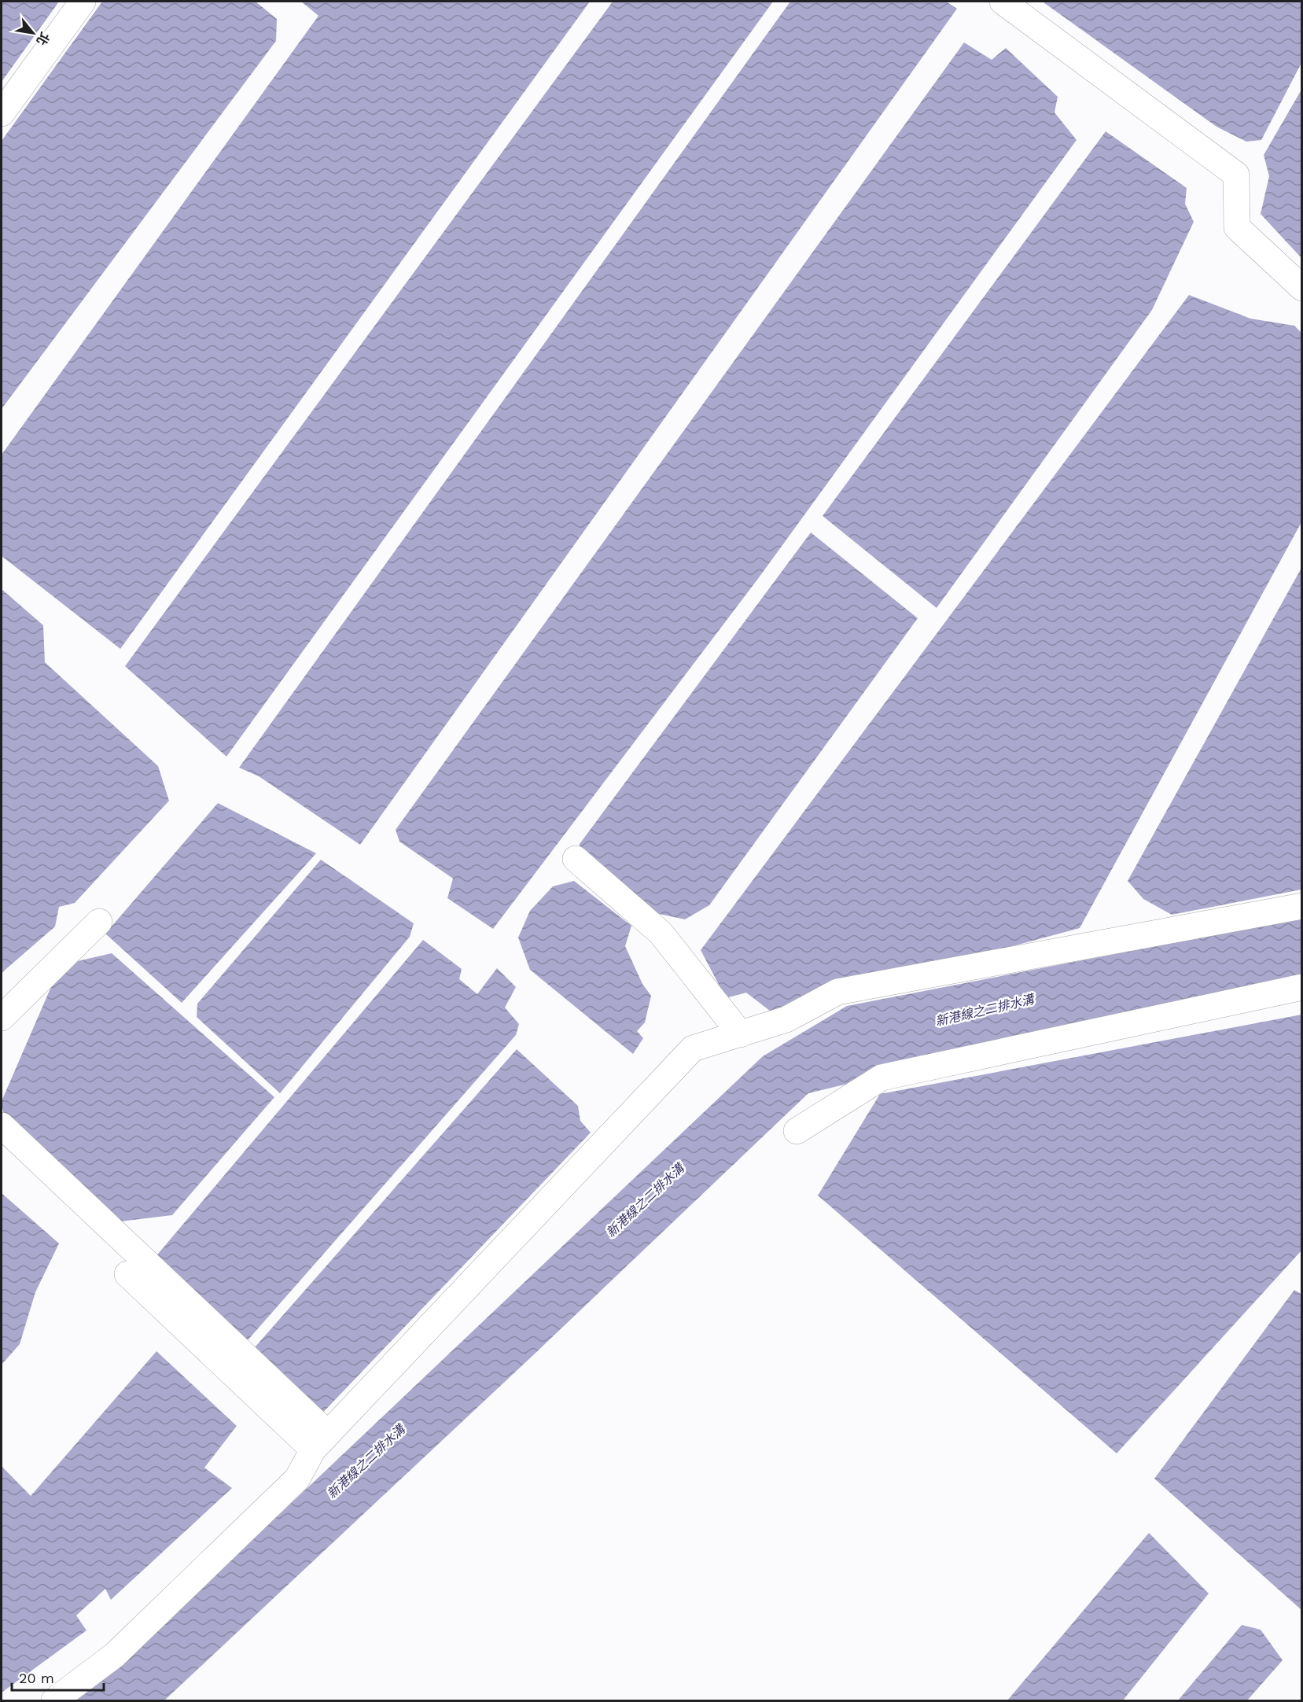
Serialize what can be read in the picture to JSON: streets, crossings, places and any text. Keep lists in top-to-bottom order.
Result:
{
  "water": ["新港線之二排水溝"],
  "scale_bar": "20 m",
  "north": "bottom right"
}
